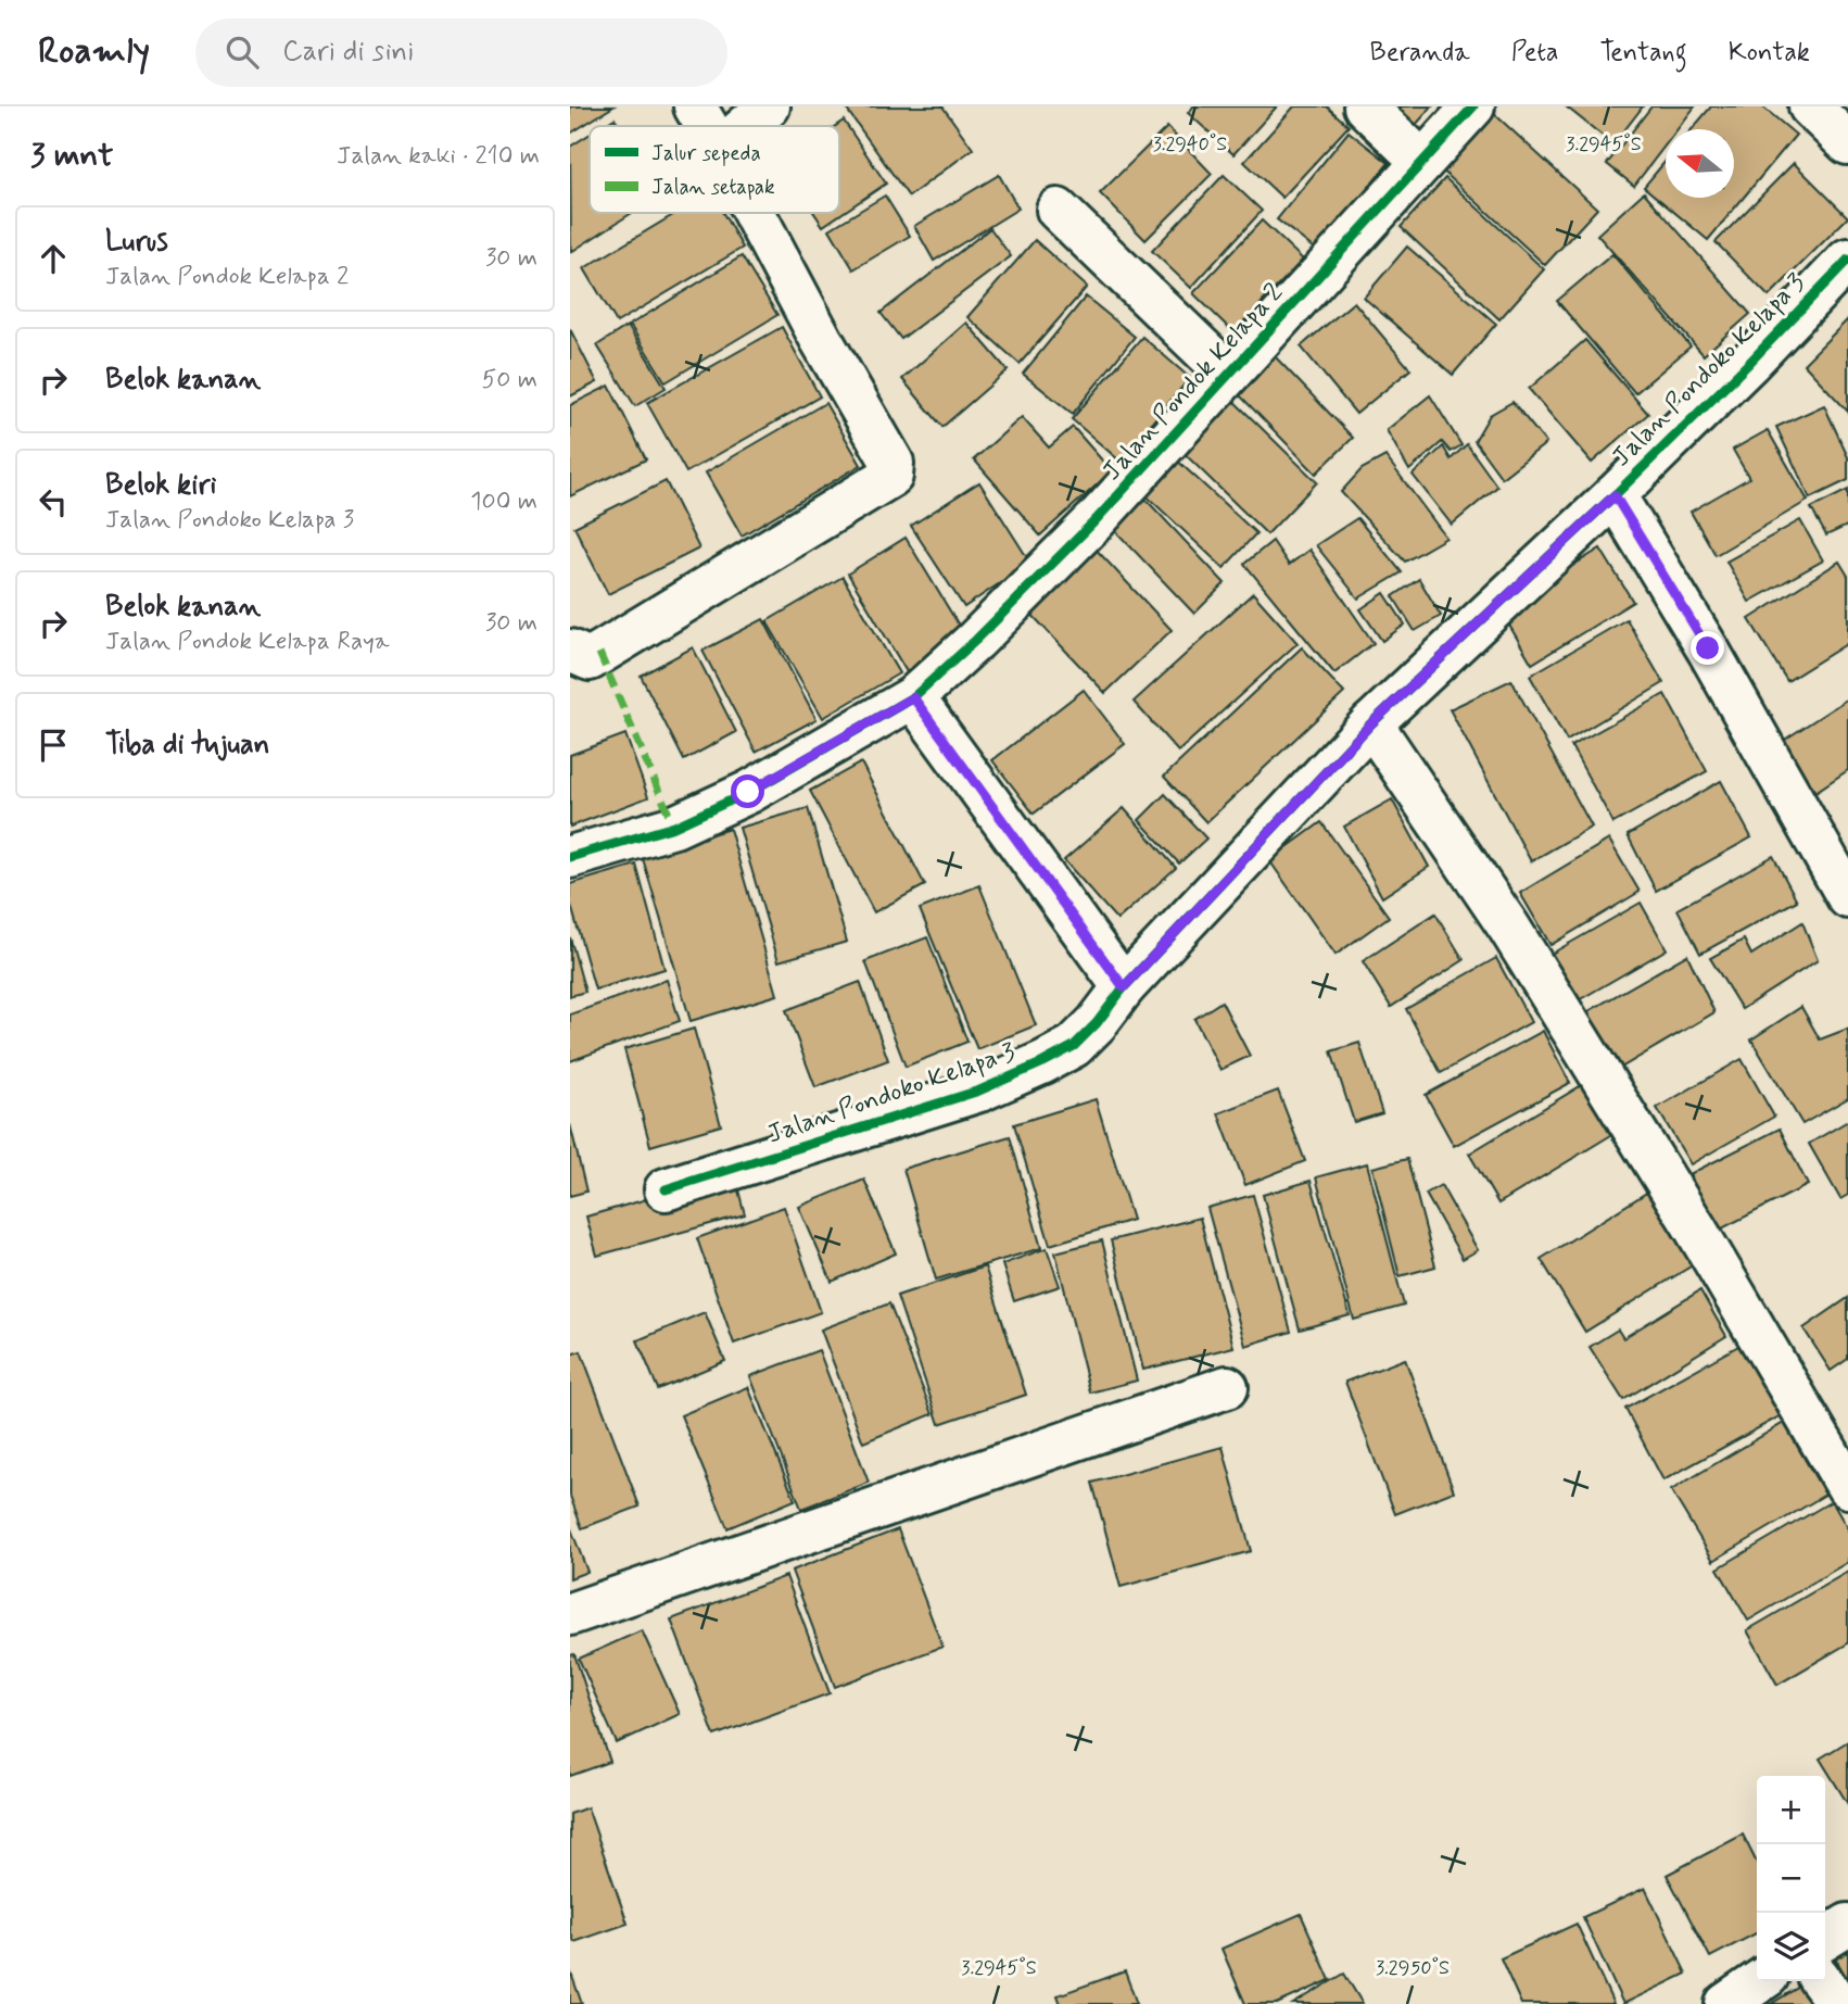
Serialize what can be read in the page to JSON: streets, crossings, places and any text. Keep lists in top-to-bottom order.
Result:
{
  "streets": {
    "street": ["Jalan Pondoko Kelapa 3", "Jalan Pondok Kelapa 2"]
  },
  "legend": ["Jalur sepeda", "Jalan setapak"],
  "north": "left",
  "page": {
    "header": "Roamly",
    "search": "Cari di sini",
    "nav": [
      "Beranda",
      "Peta",
      "Tentang",
      "Kontak"
    ],
    "heading": ["3 mnt", "Jalan kaki · 210 m"],
    "list": [
      ["Lurus", "Jalan Pondok Kelapa 2", "30 m"],
      ["Belok kanan", "50 m"],
      ["Belok kiri", "Jalan Pondoko Kelapa 3", "100 m"],
      ["Belok kanan", "Jalan Pondok Kelapa Raya", "30 m"],
      "Tiba di tujuan"
    ],
    "map_buttons": ["+", "−"]
  },
  "coordinates": ["3.2940°S", "3.2945°S", "3.2950°S"]
}
